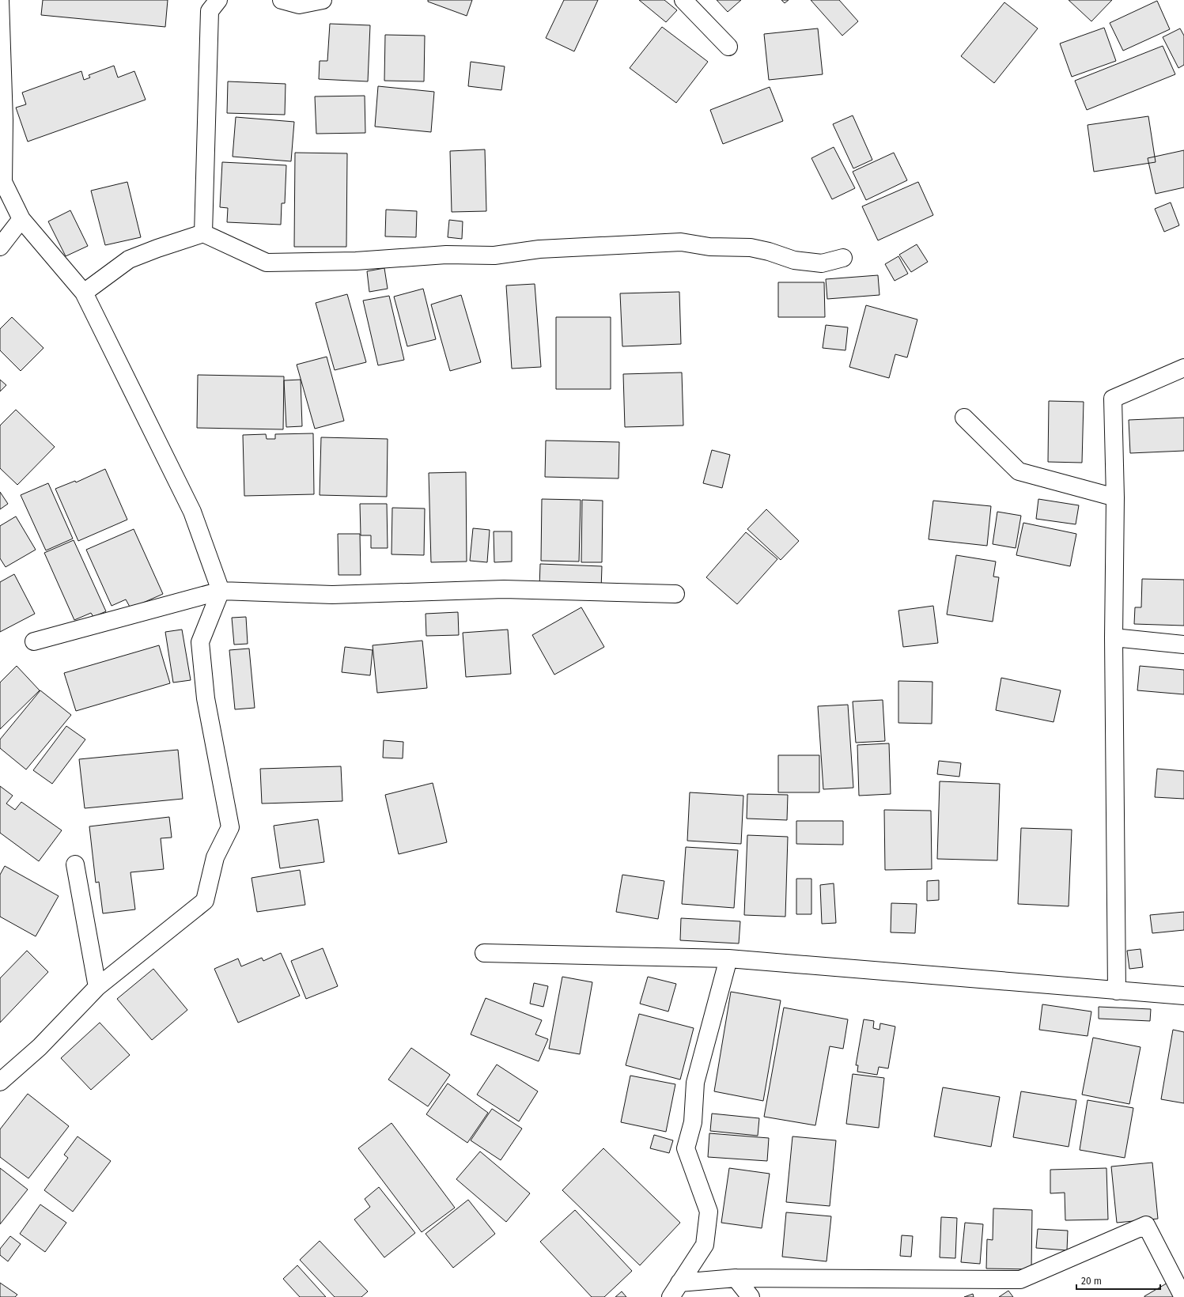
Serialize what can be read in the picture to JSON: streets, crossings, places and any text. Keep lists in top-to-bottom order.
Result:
{
  "scale_bar": "20 m"
}
